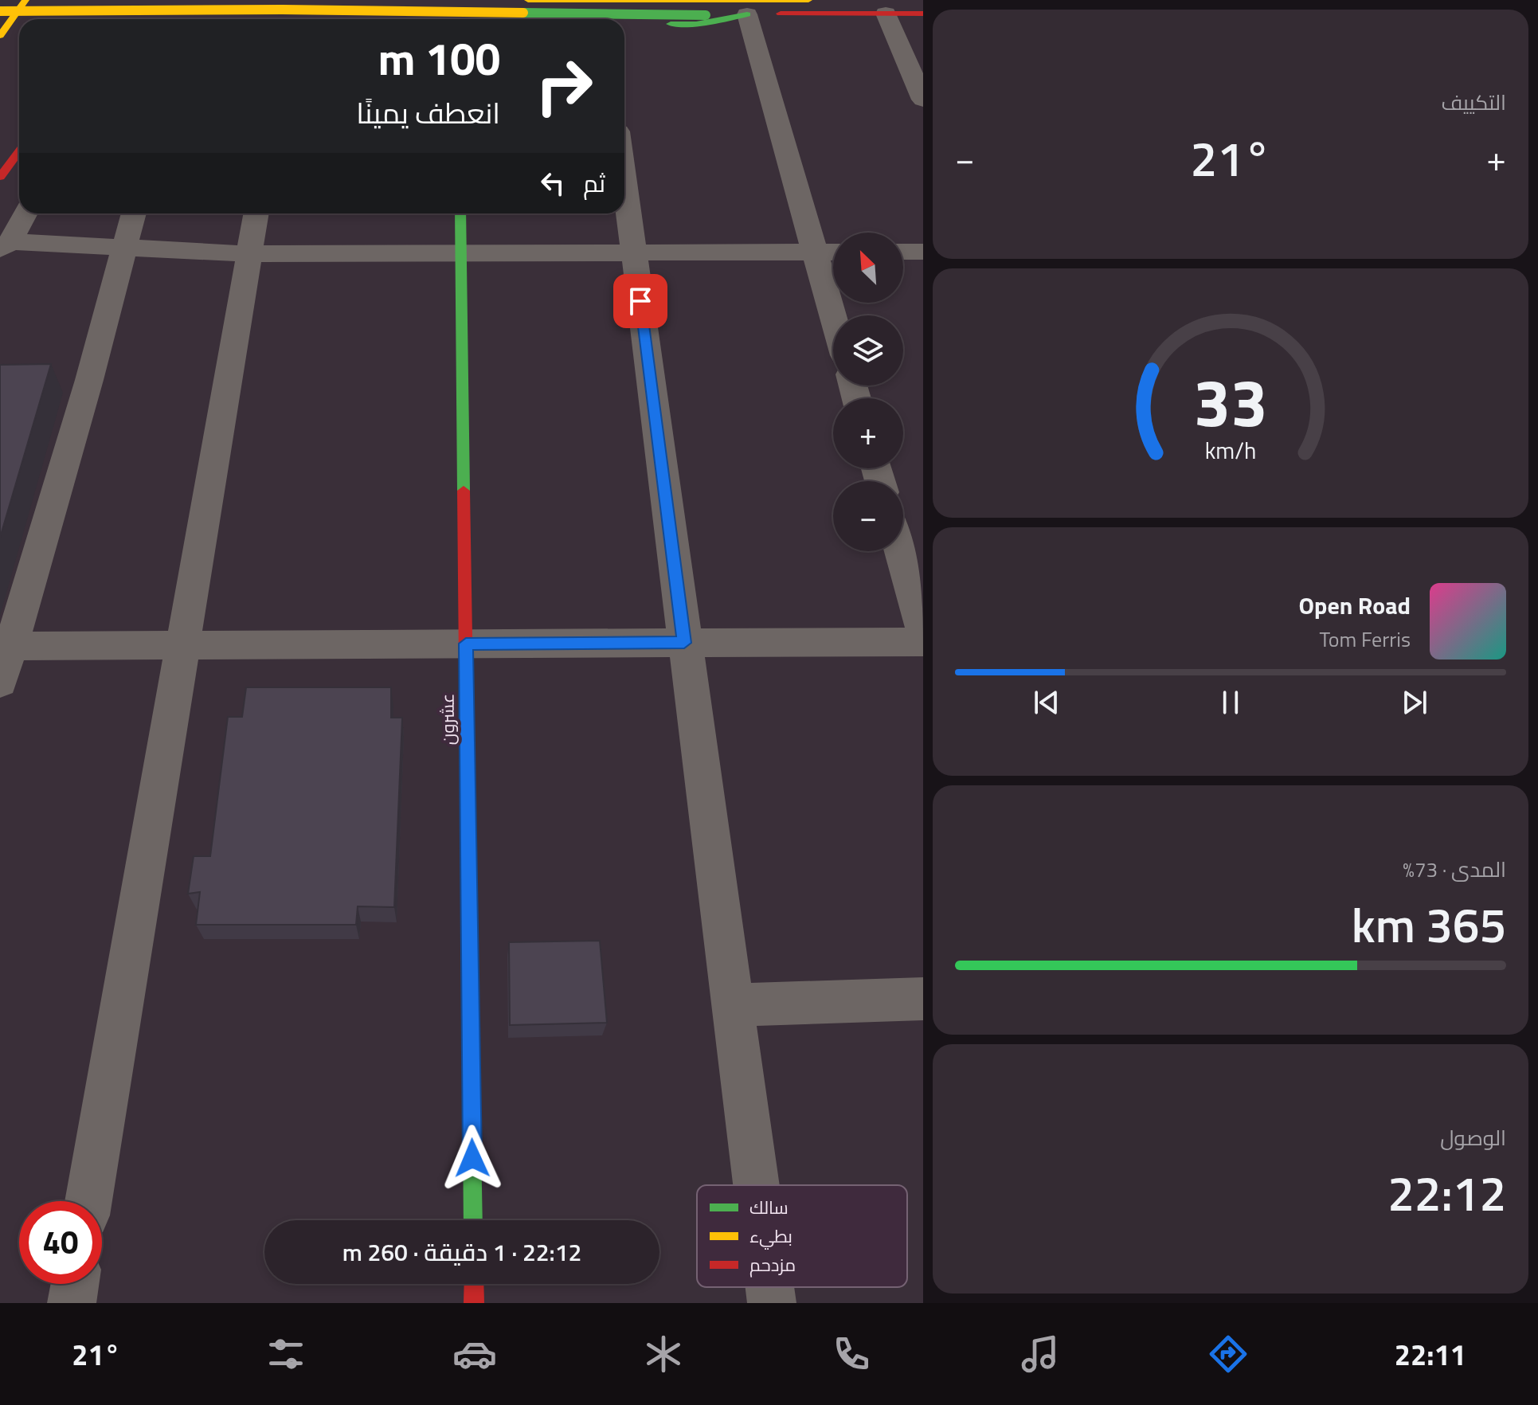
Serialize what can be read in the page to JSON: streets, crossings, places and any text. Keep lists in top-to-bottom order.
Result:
{
  "streets": {
    "main road": ["عشرون"]
  },
  "legend": ["سالك", "بطيء", "مزدحم"],
  "north": "top left",
  "page": {
    "tile": [
      "التكييف",
      ["المدى · 73%", "365 km"],
      ["الوصول", "22:12"]
    ],
    "turn": ["100 m", "انعطف يمينًا"],
    "heat": ["−", "21°", "+"],
    "then": "ثم",
    "map_buttons": ["+", "−"],
    "song": ["Open Road", "Tom Ferris"],
    "limit": "40",
    "trip": "22:12 · 1 دقيقة · 260 m",
    "tabs": ["22:11", "21°"],
    "gauge": ["33", "km/h"]
  }
}
